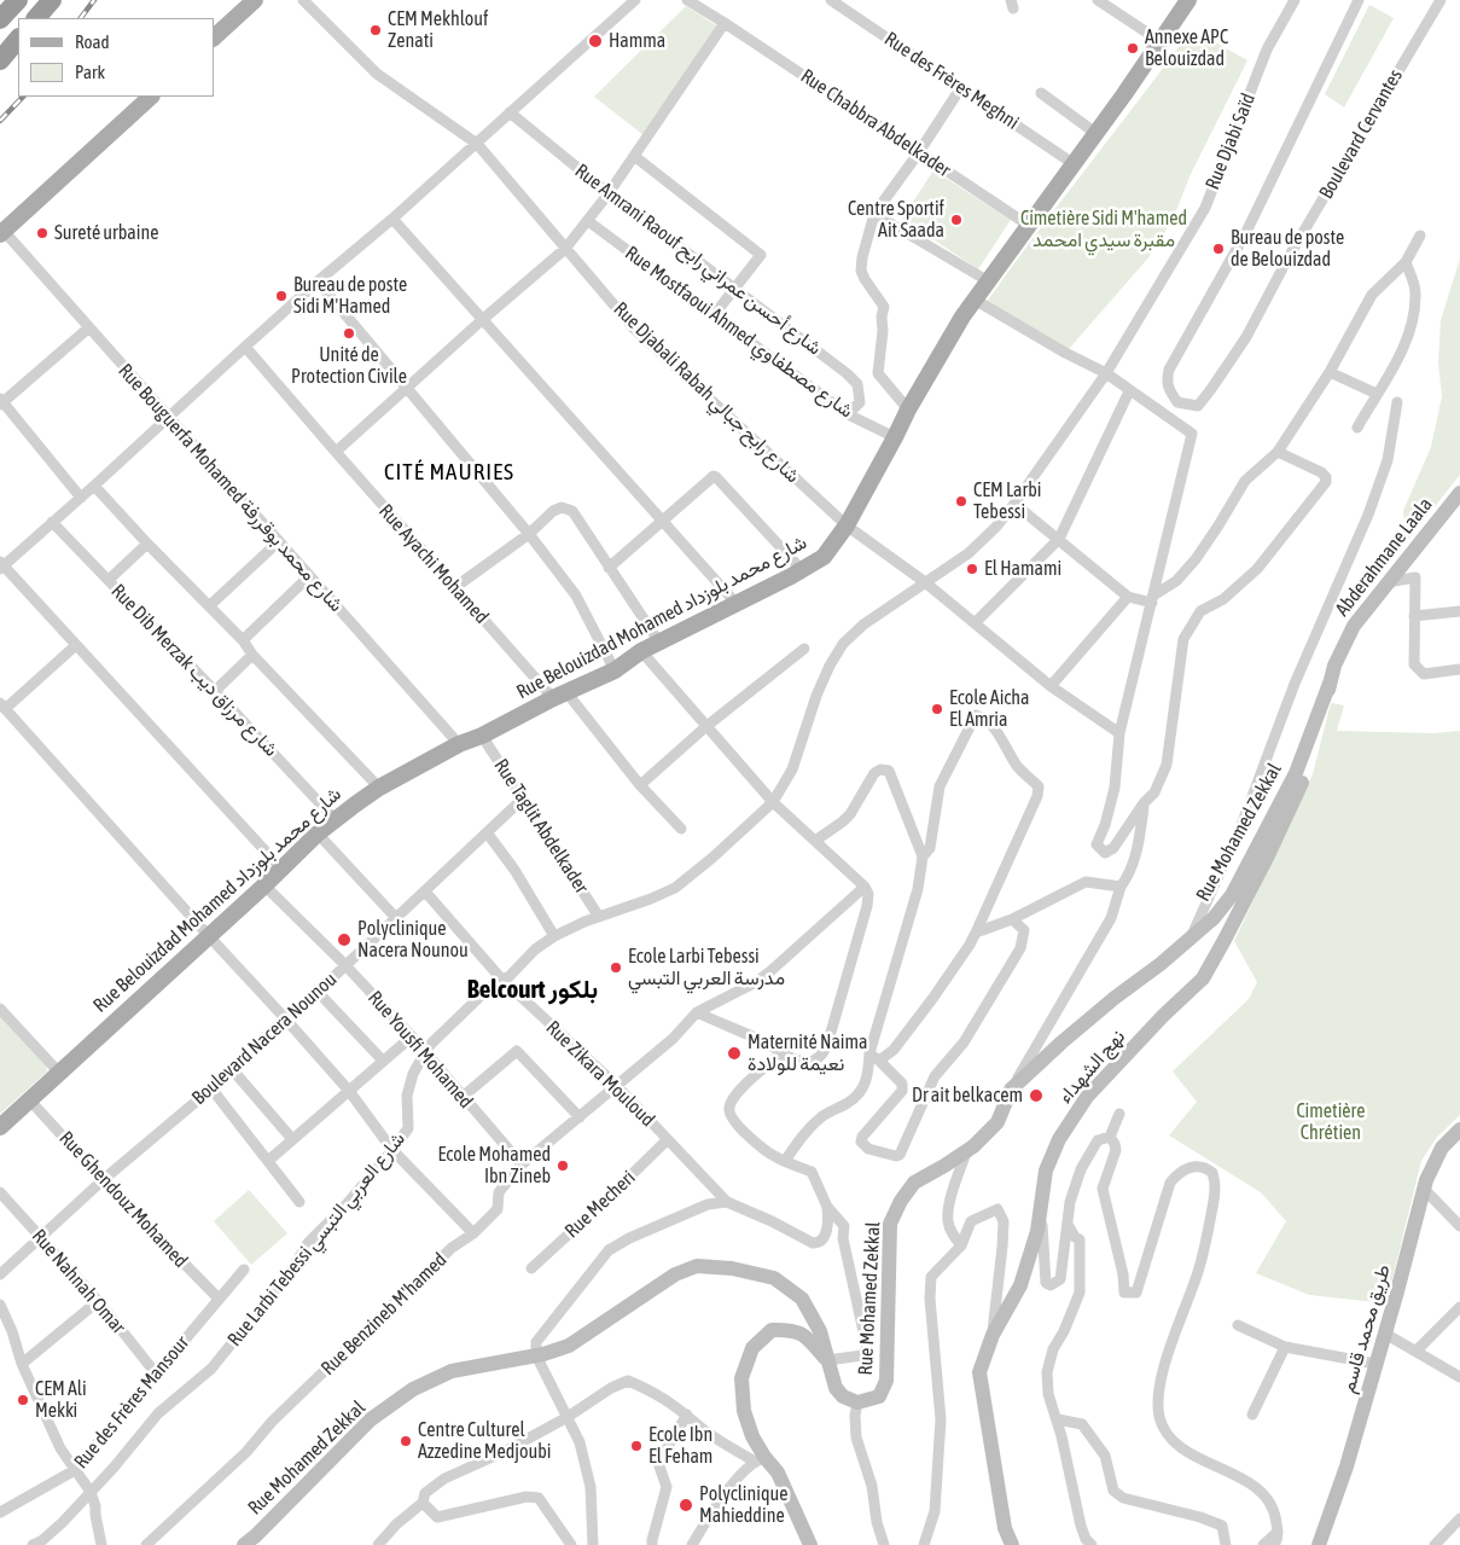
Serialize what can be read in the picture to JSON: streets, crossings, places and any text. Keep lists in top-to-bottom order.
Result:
{
  "streets": {
    "main road": ["Rue Belouizdad Mohamed شارع محمد بلوزداد"],
    "street": [
      "Rue des Frères Meghni",
      "Rue Chabbra Abdelkader",
      "Boulevard Cervantes",
      "Rue Djabi Saïd",
      "Rue Amrani Raouf شارع أحسن عمراني رابح",
      "Rue Mostfaoui Ahmed شارع مصطفاوي",
      "Rue Djabali Rabah شارع رابح جبالي",
      "Rue Bouguerfa Mohamed شارع محمد بوقررفة",
      "Abderahmane Laala",
      "Rue Ayachi Mohamed",
      "Rue Dib Merzak شارع مرزاق ديب",
      "Rue Taglit Abdelkader",
      "Rue Mohamed Zekkal",
      "Boulevard Nacera Nounou",
      "Rue Yousfi Mohamed",
      "نهج الشهداء",
      "Rue Zikara Mouloud",
      "Rue Ghendouz Mohamed",
      "Rue Mecheri",
      "Rue Larbi Tebessi شارع العربي التبسي",
      "Rue Nahnah Omar",
      "Rue Benzineb M'hamed",
      "طريق محمد قاسم",
      "Rue des Frères Mansour"
    ]
  },
  "crossings": [
    ["Rue des Frères Meghni", "Rue Belouizdad Mohamed شارع محمد بلوزداد"],
    ["Rue Chabbra Abdelkader", "Rue Belouizdad Mohamed شارع محمد بلوزداد"],
    ["Rue Djabi Saïd", "Rue Larbi Tebessi شارع العربي التبسي"],
    ["Rue Amrani Raouf شارع أحسن عمراني رابح", "Rue Mostfaoui Ahmed شارع مصطفاوي"],
    ["Rue Mostfaoui Ahmed شارع مصطفاوي", "Rue Belouizdad Mohamed شارع محمد بلوزداد"],
    ["Rue Djabali Rabah شارع رابح جبالي", "Rue Belouizdad Mohamed شارع محمد بلوزداد"],
    ["Rue Djabali Rabah شارع رابح جبالي", "Rue Larbi Tebessi شارع العربي التبسي"],
    ["Rue Bouguerfa Mohamed شارع محمد بوقررفة", "Rue Belouizdad Mohamed شارع محمد بلوزداد"],
    ["Abderahmane Laala", "Rue Mohamed Zekkal"],
    ["Abderahmane Laala", "نهج الشهداء"],
    ["Rue Ayachi Mohamed", "Rue Belouizdad Mohamed شارع محمد بلوزداد"],
    ["Rue Belouizdad Mohamed شارع محمد بلوزداد", "Rue Dib Merzak شارع مرزاق ديب"],
    ["Rue Belouizdad Mohamed شارع محمد بلوزداد", "Rue Taglit Abdelkader"],
    ["Rue Belouizdad Mohamed شارع محمد بلوزداد", "Rue Yousfi Mohamed"],
    ["Rue Belouizdad Mohamed شارع محمد بلوزداد", "Rue Ghendouz Mohamed"],
    ["Rue Taglit Abdelkader", "Boulevard Nacera Nounou"],
    ["Rue Taglit Abdelkader", "Rue Larbi Tebessi شارع العربي التبسي"],
    ["Rue Mohamed Zekkal", "نهج الشهداء"],
    ["Boulevard Nacera Nounou", "Rue Yousfi Mohamed"],
    ["Boulevard Nacera Nounou", "Rue Zikara Mouloud"],
    ["Boulevard Nacera Nounou", "Rue Ghendouz Mohamed"],
    ["Boulevard Nacera Nounou", "Rue Nahnah Omar"],
    ["Rue Yousfi Mohamed", "Rue Larbi Tebessi شارع العربي التبسي"],
    ["Rue Yousfi Mohamed", "Rue Benzineb M'hamed"],
    ["Rue Zikara Mouloud", "Rue Mecheri"],
    ["Rue Zikara Mouloud", "Rue Larbi Tebessi شارع العربي التبسي"],
    ["Rue Zikara Mouloud", "Rue Benzineb M'hamed"],
    ["Rue Ghendouz Mohamed", "Rue des Frères Mansour"],
    ["Rue Nahnah Omar", "Rue des Frères Mansour"]
  ],
  "districts": ["CITÉ MAURIES", "Belcourt بلكور"],
  "parks": ["Cimetière Sidi M'hamed مقبرة سيدي امحمد", "Cimetière Chrétien"],
  "places": [
    "CEM Mekhlouf Zenati",
    "Hamma",
    "Annexe APC Belouizdad",
    "Centre Sportif Ait Saada",
    "Sureté urbaine",
    "Bureau de poste de Belouizdad",
    "Bureau de poste Sidi M'Hamed",
    "Unité de Protection Civile",
    "CEM Larbi Tebessi",
    "El Hamami",
    "Ecole Aicha El Amria",
    "Polyclinique Nacera Nounou",
    "Ecole Larbi Tebessi مدرسة العربي التبسي",
    "Maternité Naima نعيمة للولادة",
    "Dr ait belkacem",
    "Ecole Mohamed Ibn Zineb",
    "CEM Ali Mekki",
    "Centre Culturel Azzedine Medjoubi",
    "Ecole Ibn El Feham",
    "Polyclinique Mahieddine"
  ],
  "legend": ["Road", "Park"]
}
